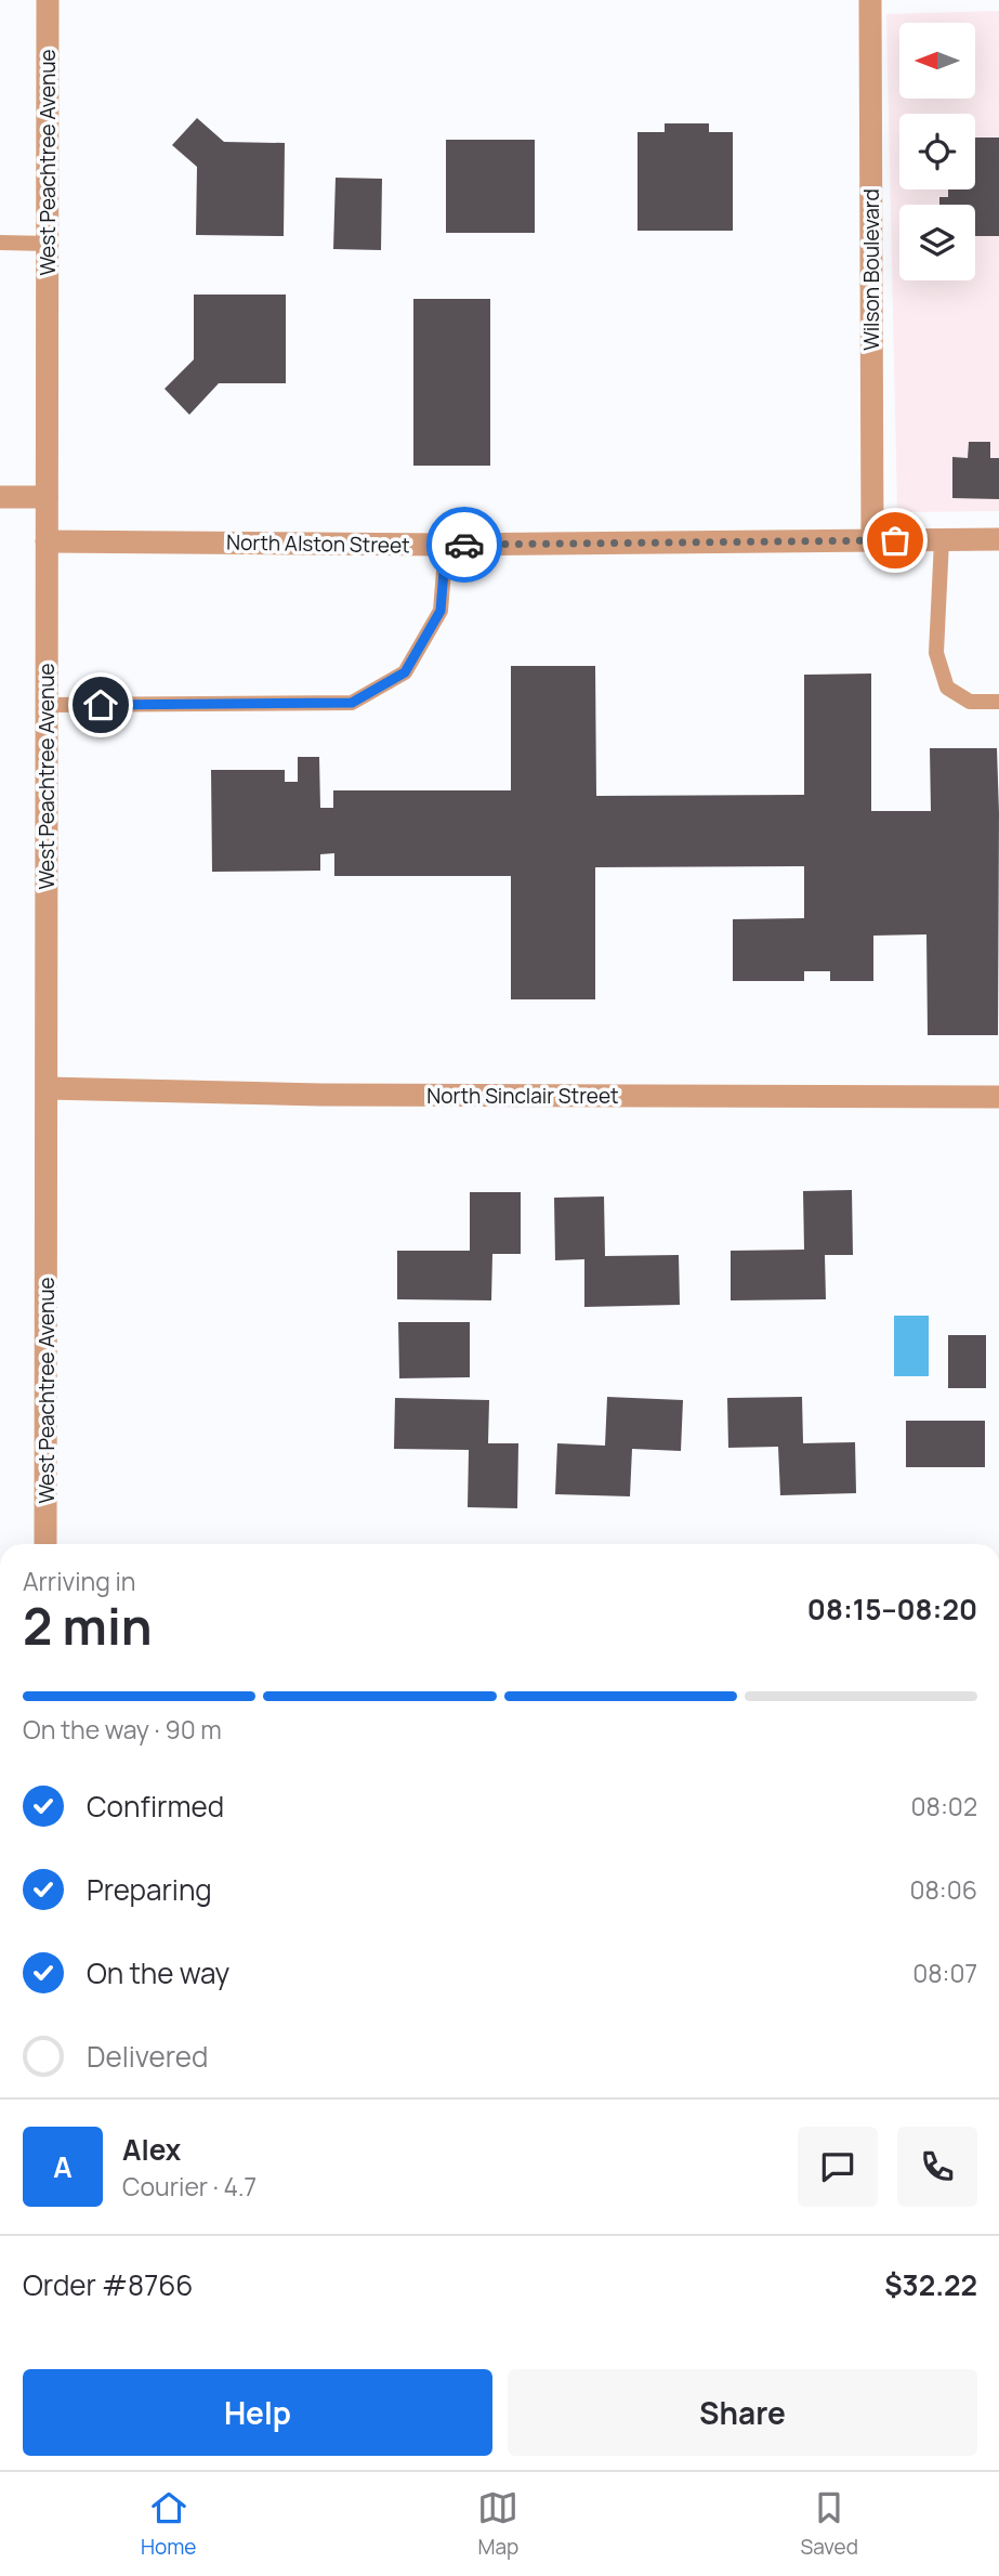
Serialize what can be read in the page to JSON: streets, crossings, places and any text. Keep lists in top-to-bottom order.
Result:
{
  "streets": {
    "street": [
      "West Peachtree Avenue",
      "Wilson Boulevard",
      "North Alston Street",
      "North Sinclair Street"
    ]
  },
  "crossings": [
    ["West Peachtree Avenue", "North Alston Street"],
    ["West Peachtree Avenue", "North Sinclair Street"],
    ["Wilson Boulevard", "North Alston Street"]
  ],
  "north": "left",
  "page": {
    "heading": ["2 min", "Arriving in", "08:15–08:20"],
    "panel": [
      "Alex",
      "Courier · 4.7",
      "Order #8766",
      "$32.22"
    ],
    "bar": "On the way · 90 m",
    "list": [
      ["Confirmed", "08:02"],
      ["Preparing", "08:06"],
      ["On the way", "08:07"],
      "Delivered"
    ],
    "round": "A",
    "buttons": ["Help", "Share"],
    "tabs": ["Home", "Map", "Saved"]
  }
}
